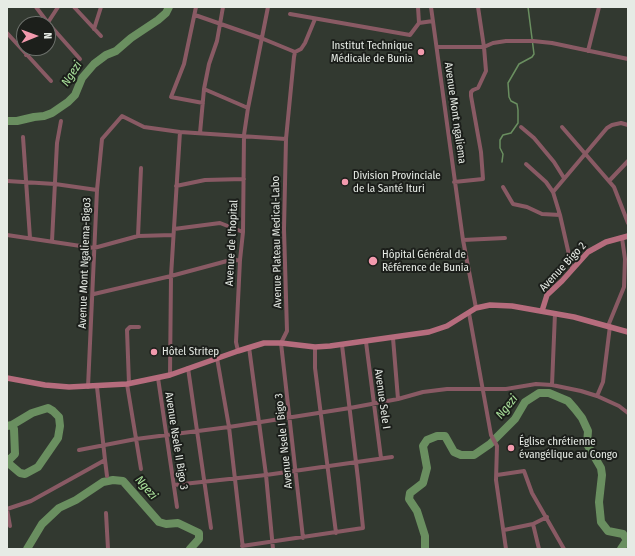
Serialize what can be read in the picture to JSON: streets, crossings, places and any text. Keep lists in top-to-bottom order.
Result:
{
  "streets": {
    "street": [
      "Avenue Mont ngaliema",
      "Avenue Plateau Medical-Labo",
      "Avenue de l'hopital",
      "Avenue Mont Ngaliema-Bigo3",
      "Avenue Bigo 2",
      "Avenue Sele I",
      "Avenue Nsele II Bigo 3",
      "Avenue Nsele I Bigo 3"
    ]
  },
  "crossings": [
    ["Avenue Plateau Medical-Labo", "Avenue Nsele I Bigo 3"]
  ],
  "water": ["Ngezi"],
  "places": [
    "Institut Technique Médicale de Bunia",
    "Division Provinciale de la Santé Ituri",
    "Hôpital Général de Référence de Bunia",
    "Hôtel Stritep",
    "Église chrétienne évangélique au Congo"
  ],
  "north": "right"
}
